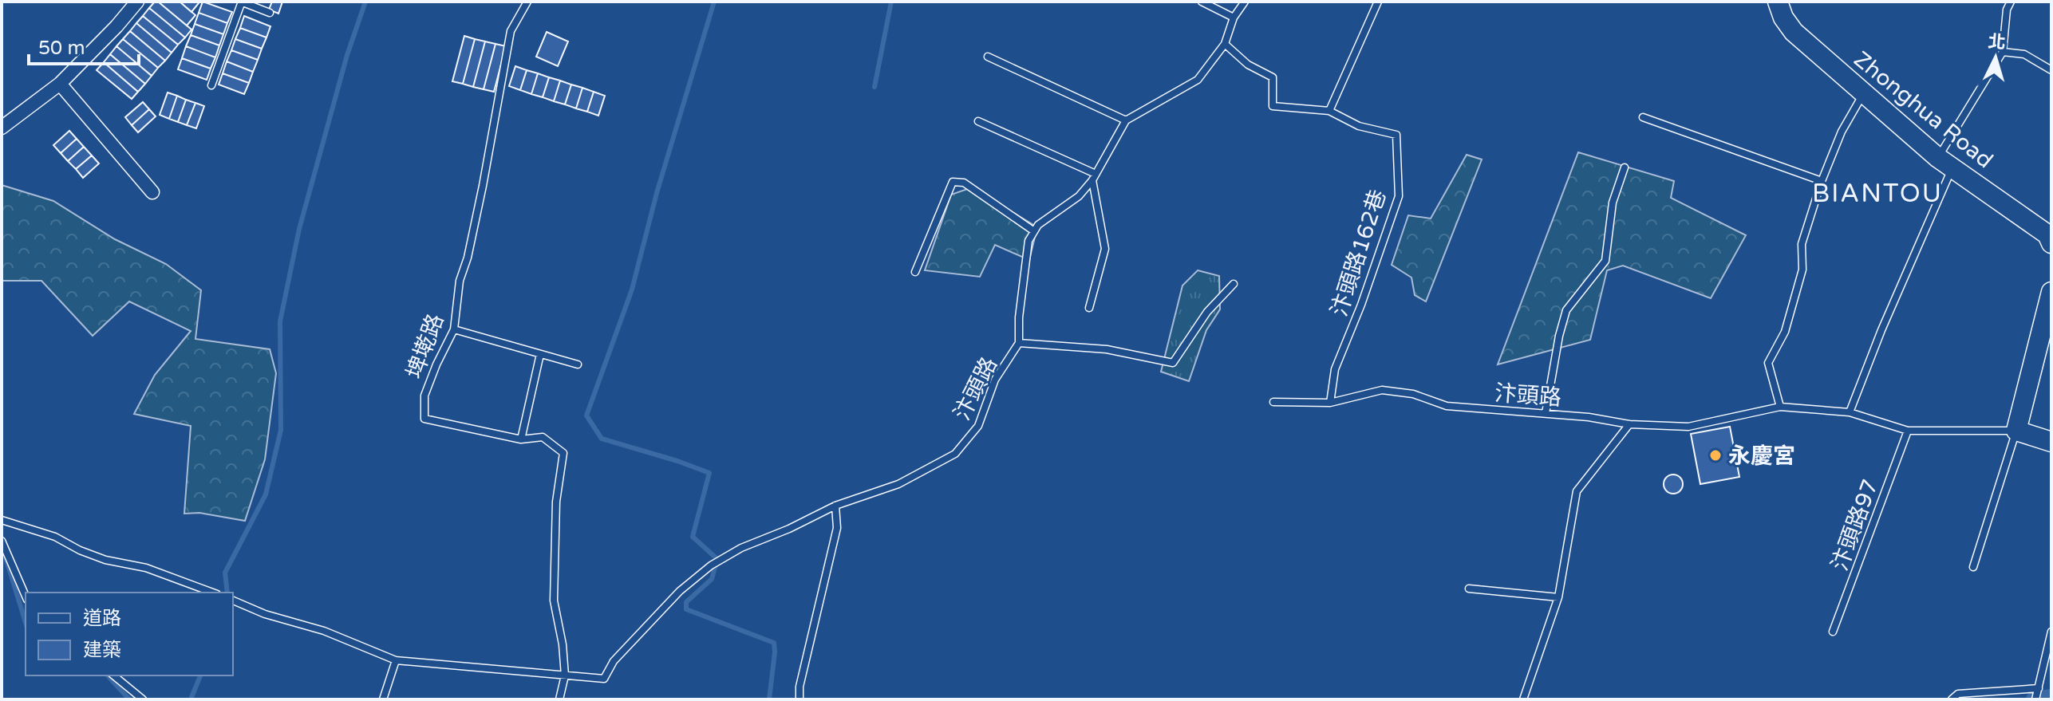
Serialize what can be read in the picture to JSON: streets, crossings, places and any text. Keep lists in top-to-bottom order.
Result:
{
  "streets": {
    "street": ["Zhonghua Road"],
    "lane": [
      "汴頭路162巷",
      "埤墘路",
      "汴頭路",
      "汴頭路97"
    ]
  },
  "crossings": [
    ["汴頭路162巷", "汴頭路"],
    ["埤墘路", "汴頭路"],
    ["汴頭路", "汴頭路97"]
  ],
  "districts": ["BIANTOU"],
  "places": ["永慶宮"],
  "legend": ["道路", "建築"],
  "scale_bar": "50 m",
  "north": "top"
}
